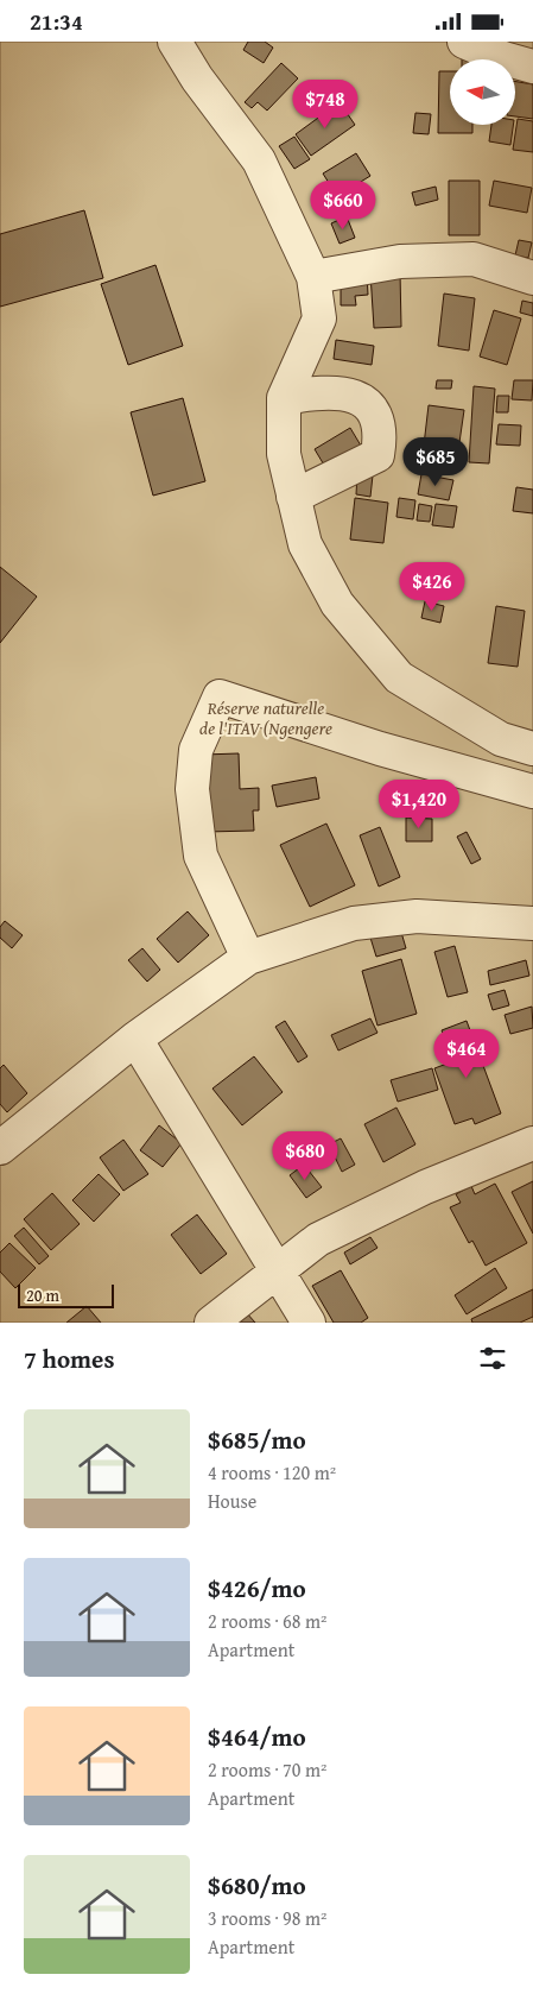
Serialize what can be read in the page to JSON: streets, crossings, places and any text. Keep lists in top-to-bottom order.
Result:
{
  "parks": ["Réserve naturelle de l'ITAV (Ngengere"],
  "scale_bar": "20 m",
  "north": "left",
  "page": {
    "status": "21:34",
    "price": [
      "$748",
      "$660",
      "$685",
      "$426",
      "$1,420",
      "$464",
      "$680"
    ],
    "scale": "20 m",
    "heading": "7 homes",
    "list": [
      {
        "name": "$685/mo",
        "note": "4 rooms · 120 m² · House"
      },
      {
        "name": "$426/mo",
        "note": "2 rooms · 68 m² · Apartment"
      },
      {
        "name": "$464/mo",
        "note": "2 rooms · 70 m² · Apartment"
      },
      {
        "name": "$680/mo",
        "note": "3 rooms · 98 m² · Apartment"
      }
    ]
  }
}
